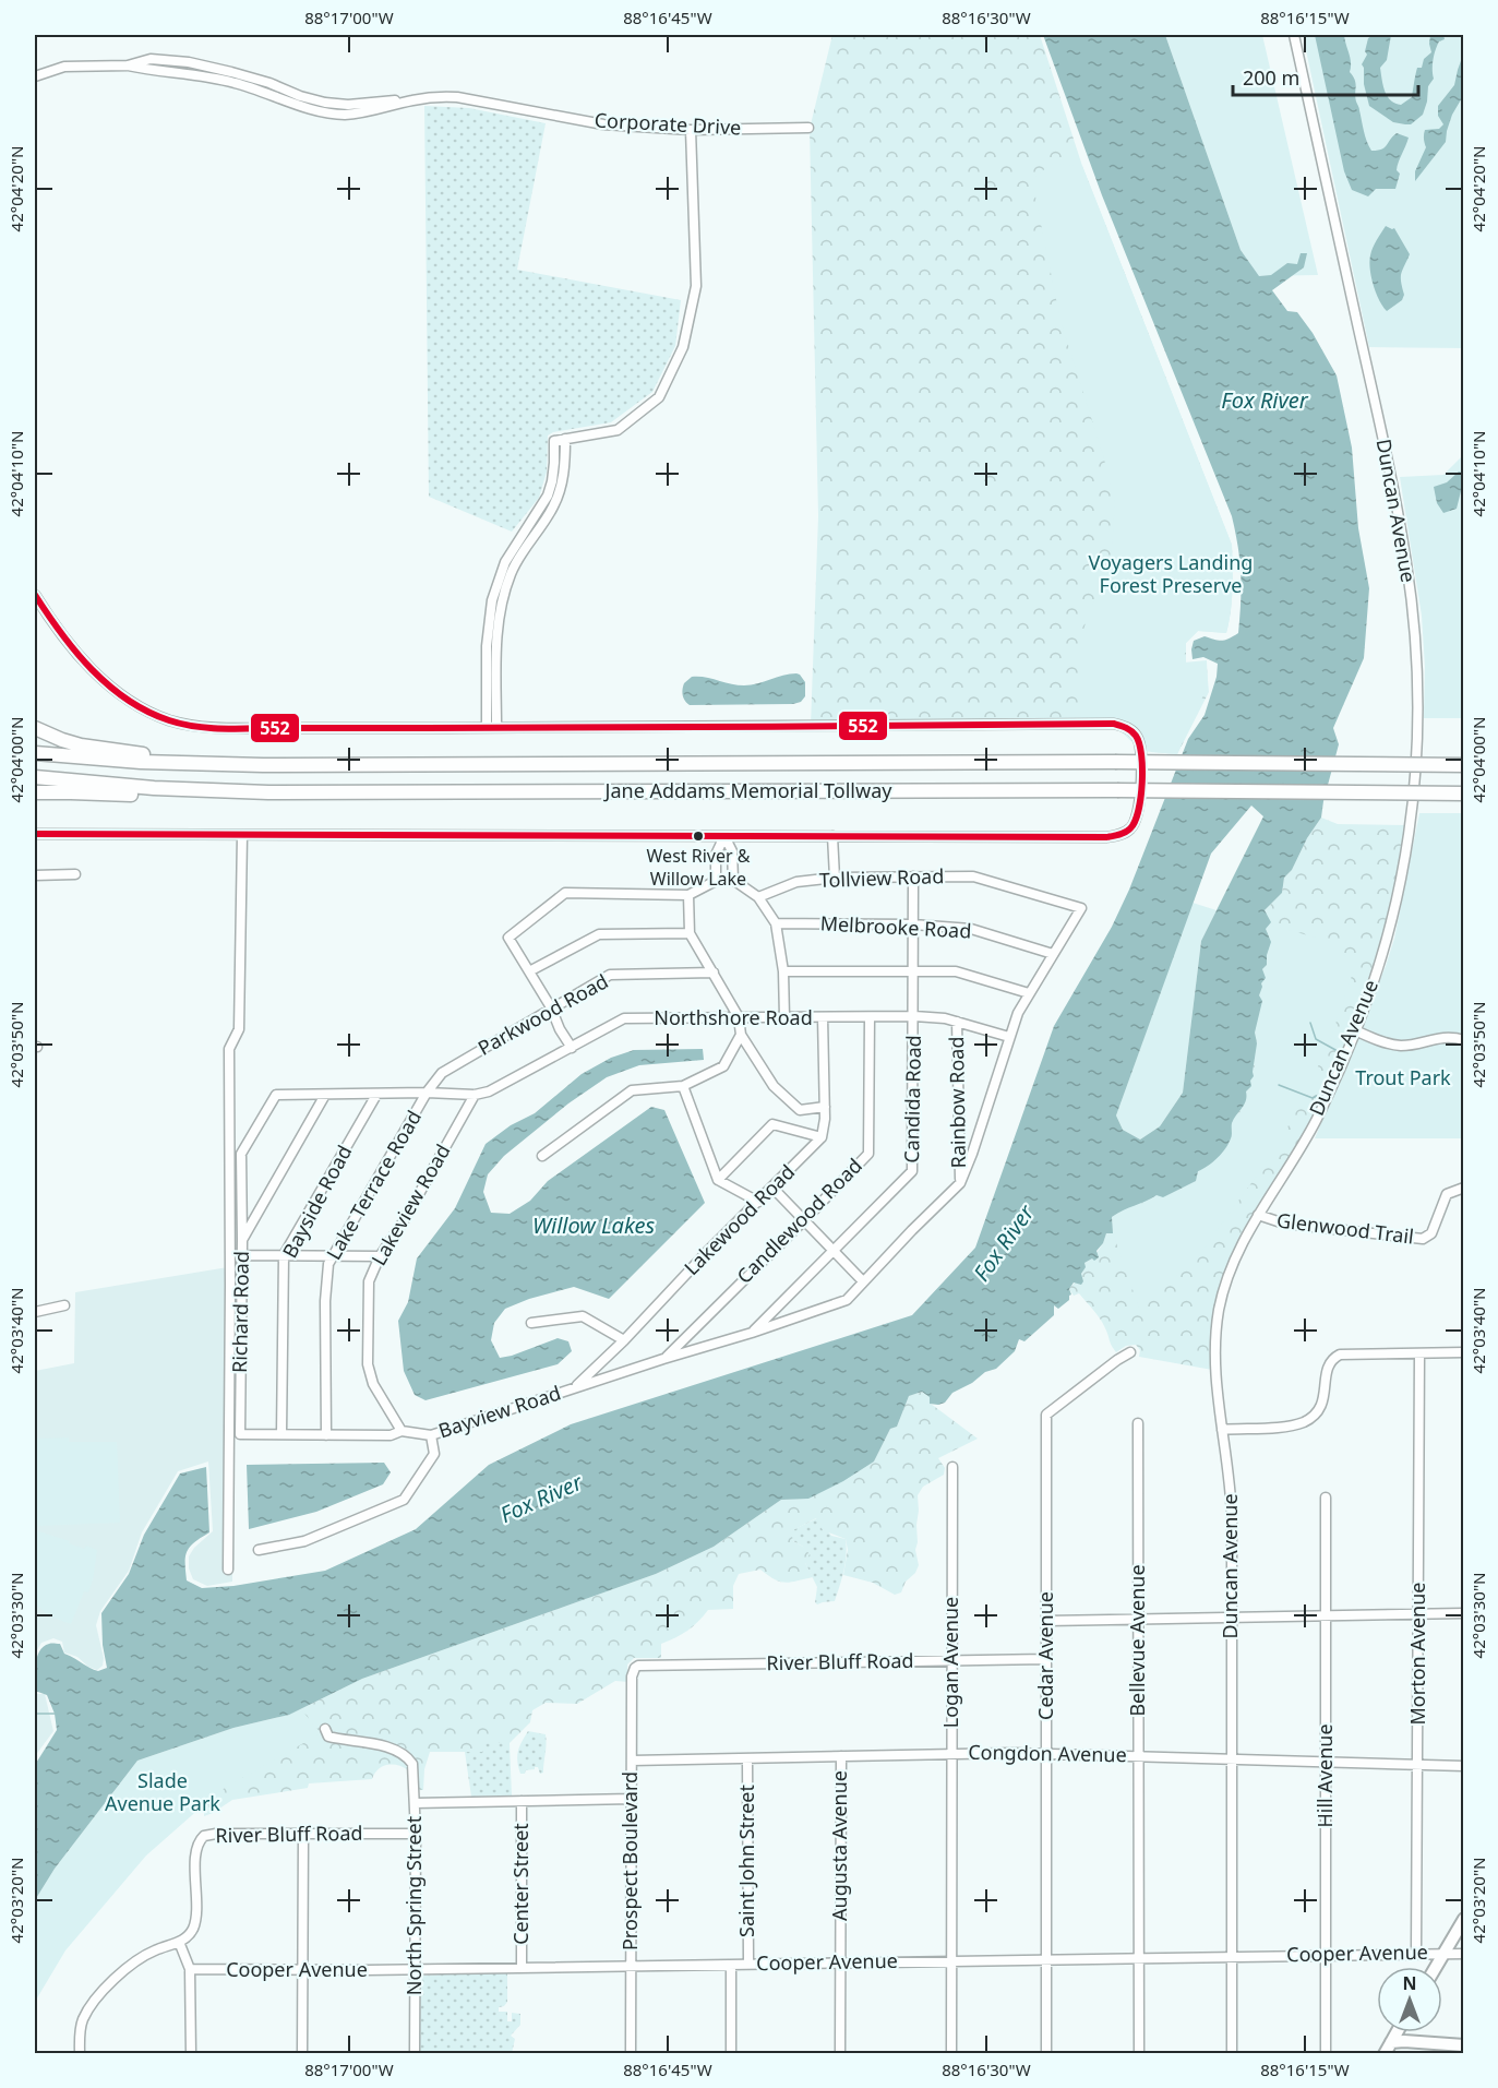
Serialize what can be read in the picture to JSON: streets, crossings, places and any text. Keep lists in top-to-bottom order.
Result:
{
  "streets": {
    "highway": ["Jane Addams Memorial Tollway"],
    "street": [
      "Corporate Drive",
      "Duncan Avenue",
      "Tollview Road",
      "Melbrooke Road",
      "Parkwood Road",
      "Northshore Road",
      "Candida Road",
      "Rainbow Road",
      "Lake Terrace Road",
      "Bayside Road",
      "Lakeview Road",
      "Lakewood Road",
      "Candlewood Road",
      "Glenwood Trail",
      "Richard Road",
      "Bayview Road",
      "Bellevue Avenue",
      "Morton Avenue",
      "Cedar Avenue",
      "River Bluff Road",
      "Logan Avenue",
      "Congdon Avenue",
      "Hill Avenue",
      "Augusta Avenue",
      "Prospect Boulevard",
      "Saint John Street",
      "Center Street",
      "North Spring Street",
      "Cooper Avenue"
    ]
  },
  "crossings": [
    ["Duncan Avenue", "Glenwood Trail"],
    ["Duncan Avenue", "Congdon Avenue"],
    ["Duncan Avenue", "Cooper Avenue"],
    ["Tollview Road", "Melbrooke Road"],
    ["Tollview Road", "Candida Road"],
    ["Melbrooke Road", "Candida Road"],
    ["Parkwood Road", "Lake Terrace Road"],
    ["Northshore Road", "Candida Road"],
    ["Northshore Road", "Rainbow Road"],
    ["Northshore Road", "Lakeview Road"],
    ["Northshore Road", "Candlewood Road"],
    ["Candida Road", "Bayview Road"],
    ["Rainbow Road", "Bayview Road"],
    ["Lake Terrace Road", "Bayview Road"],
    ["Bayside Road", "Bayview Road"],
    ["Lakeview Road", "Bayview Road"],
    ["Lakewood Road", "Bayview Road"],
    ["Candlewood Road", "Bayview Road"],
    ["Richard Road", "Bayview Road"],
    ["Bellevue Avenue", "Congdon Avenue"],
    ["Bellevue Avenue", "Cooper Avenue"],
    ["Morton Avenue", "Congdon Avenue"],
    ["Morton Avenue", "Cooper Avenue"],
    ["Cedar Avenue", "River Bluff Road"],
    ["Cedar Avenue", "Congdon Avenue"],
    ["Cedar Avenue", "Cooper Avenue"],
    ["River Bluff Road", "Logan Avenue"],
    ["River Bluff Road", "Prospect Boulevard"],
    ["River Bluff Road", "North Spring Street"],
    ["Logan Avenue", "Congdon Avenue"],
    ["Logan Avenue", "Cooper Avenue"],
    ["Congdon Avenue", "Hill Avenue"],
    ["Congdon Avenue", "Augusta Avenue"],
    ["Congdon Avenue", "Prospect Boulevard"],
    ["Congdon Avenue", "Saint John Street"],
    ["Hill Avenue", "Cooper Avenue"],
    ["Augusta Avenue", "Cooper Avenue"],
    ["Prospect Boulevard", "Cooper Avenue"],
    ["Saint John Street", "Cooper Avenue"],
    ["Center Street", "Cooper Avenue"],
    ["North Spring Street", "Cooper Avenue"]
  ],
  "water": ["Fox River", "Willow Lakes"],
  "parks": ["Voyagers Landing Forest Preserve", "Trout Park", "Slade Avenue Park"],
  "places": ["West River & Willow Lake"],
  "lines": ["transit line 552"],
  "scale_bar": "200 m",
  "north": "top",
  "coordinates": [
    "88°17'00\"W",
    "88°16'45\"W",
    "88°16'30\"W",
    "88°16'15\"W",
    "42°04'20\"N",
    "42°04'10\"N",
    "42°04'00\"N",
    "42°03'50\"N",
    "42°03'40\"N",
    "42°03'30\"N",
    "42°03'20\"N"
  ]
}
